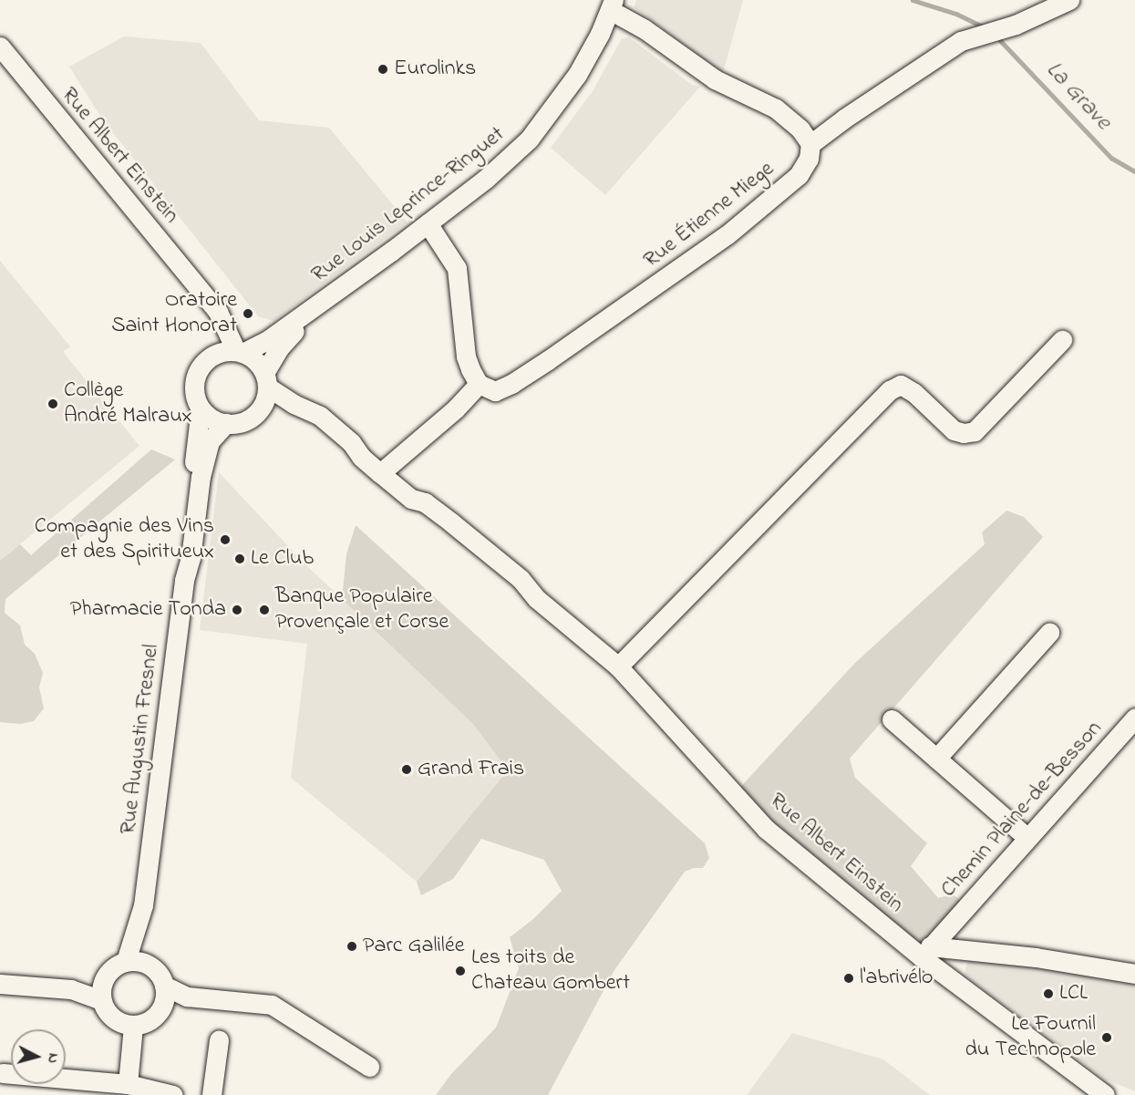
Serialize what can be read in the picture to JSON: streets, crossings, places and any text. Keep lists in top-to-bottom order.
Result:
{
  "streets": {
    "street": [
      "Rue Albert Einstein",
      "Rue Louis Leprince-Ringuet",
      "Rue Étienne Miege",
      "Rue Augustin Fresnel",
      "Chemin Plaine-de-Besson"
    ]
  },
  "crossings": [
    ["Rue Albert Einstein", "Rue Louis Leprince-Ringuet"],
    ["Rue Albert Einstein", "Rue Augustin Fresnel"],
    ["Rue Albert Einstein", "Chemin Plaine-de-Besson"],
    ["Rue Louis Leprince-Ringuet", "Rue Augustin Fresnel"]
  ],
  "water": ["La Grave"],
  "places": [
    "Eurolinks",
    "Oratoire Saint Honorat",
    "Collège André Malraux",
    "Compagnie des Vins et des Spiritueux",
    "Le Club",
    "Pharmacie Tonda",
    "Banque Populaire Provençale et Corse",
    "Grand Frais",
    "Parc Galilée",
    "Les toits de Chateau Gombert",
    "l'abrivélo",
    "LCL",
    "Le Fournil du Technopole"
  ],
  "north": "right"
}
